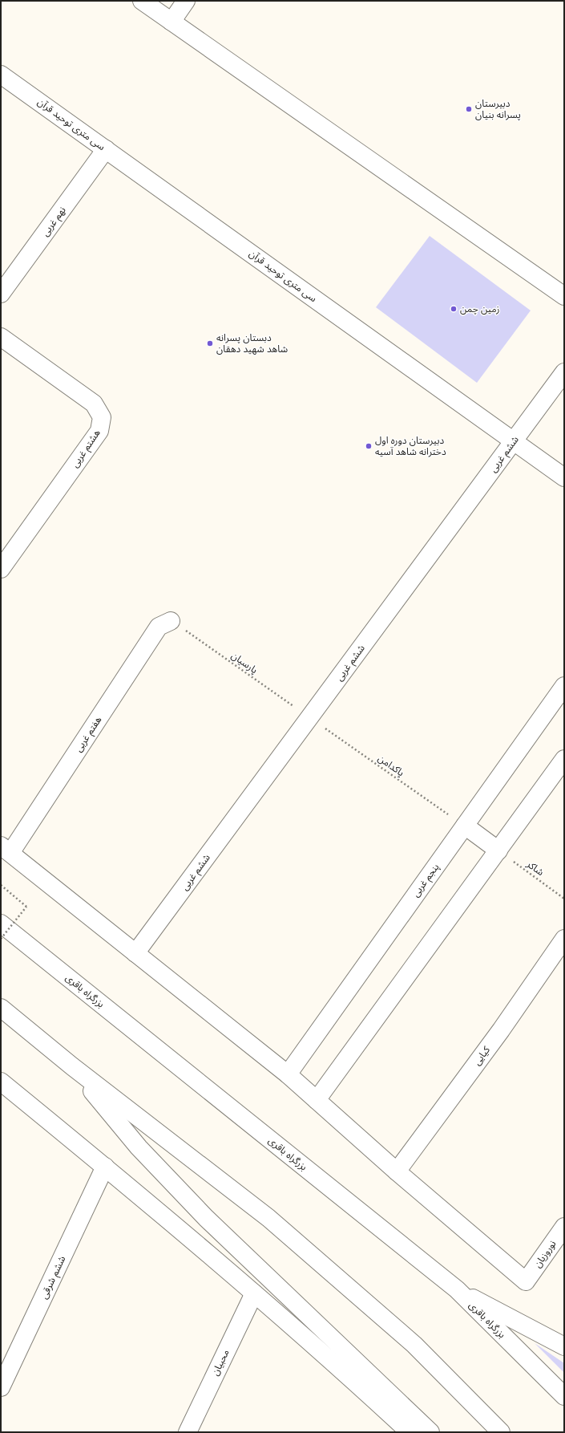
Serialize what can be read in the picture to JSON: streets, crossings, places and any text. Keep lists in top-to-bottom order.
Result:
{
  "streets": {
    "main road": [
      "سی متری توحید قرآن",
      "نهم غربی",
      "هشتم غربی",
      "ششم غربی",
      "هفتم غربی",
      "پنجم غربی",
      "بزرگراه باقری",
      "کیایی",
      "نوروزیان",
      "ششم شرقی",
      "محبیان"
    ],
    "path": ["پارسیان", "پاکدامن", "شاکر"]
  },
  "crossings": [
    ["سی متری توحید قرآن", "نهم غربی"],
    ["سی متری توحید قرآن", "ششم غربی"],
    ["ششم غربی", "پارسیان"],
    ["ششم غربی", "پاکدامن"],
    ["پارسیان", "هفتم غربی"],
    ["پارسیان", "پاکدامن"],
    ["پاکدامن", "پنجم غربی"],
    ["کیایی", "نوروزیان"]
  ],
  "places": [
    "دبیرستان پسرانه بنیان",
    "زمین چمن",
    "دبستان پسرانه شاهد شهید دهقان",
    "دبیرستان دوره اول دخترانه شاهد آسیه"
  ]
}
